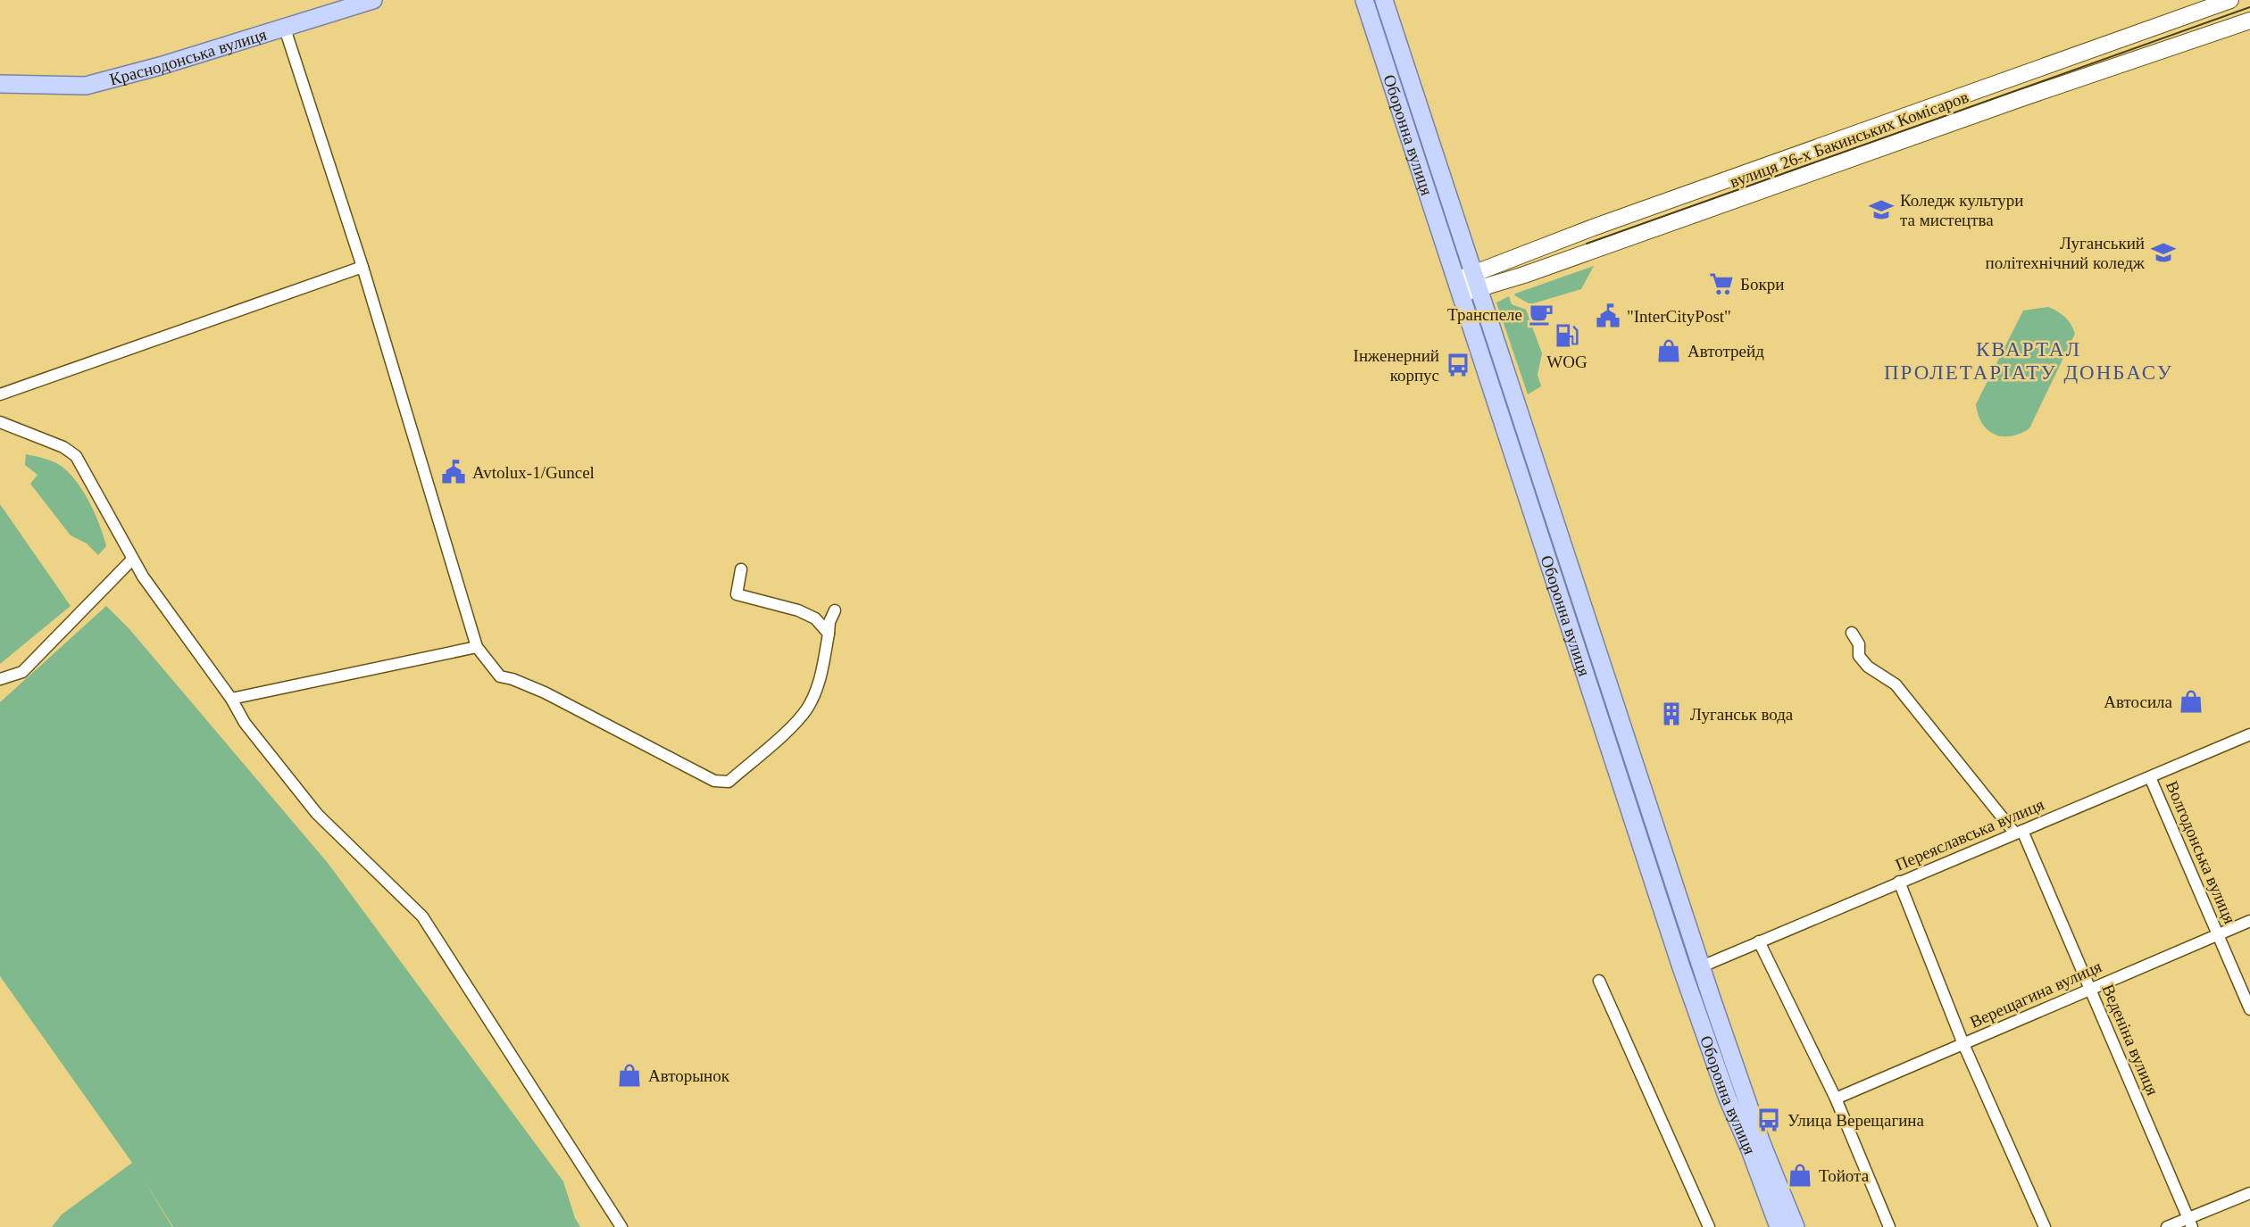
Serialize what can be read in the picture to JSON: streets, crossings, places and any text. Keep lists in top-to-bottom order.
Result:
{
  "streets": {
    "main road": ["Краснодонська вулиця", "Оборонна вулиця"],
    "street": [
      "вулиця 26-х Бакинських Комісаров",
      "Переяславська вулиця",
      "Волгодонська вулиця",
      "Верещагина вулиця",
      "Веденіна вулиця"
    ]
  },
  "crossings": [
    ["Оборонна вулиця", "вулиця 26-х Бакинських Комісаров"],
    ["Оборонна вулиця", "Переяславська вулиця"],
    ["Переяславська вулиця", "Волгодонська вулиця"],
    ["Переяславська вулиця", "Веденіна вулиця"],
    ["Волгодонська вулиця", "Верещагина вулиця"],
    ["Верещагина вулиця", "Веденіна вулиця"]
  ],
  "districts": ["КВАРТАЛ ПРОЛЕТАРІАТУ ДОНБАСУ"],
  "places": {
    "school or university": ["Коледж культури та мистецтва", "Луганський політехнічний коледж"],
    "supermarket": ["Бокри"],
    "cafe": ["Транспеле"],
    "public building": ["\"InterCityPost\"", "Avtolux-1/Guncel"],
    "fuel station": ["WOG"],
    "shop": [
      "Автотрейд",
      "Автосила",
      "Авторынок",
      "Тойота"
    ],
    "bus stop": ["Інженерний корпус", "Улица Верещагина"],
    "building": ["Луганськ вода"]
  }
}
